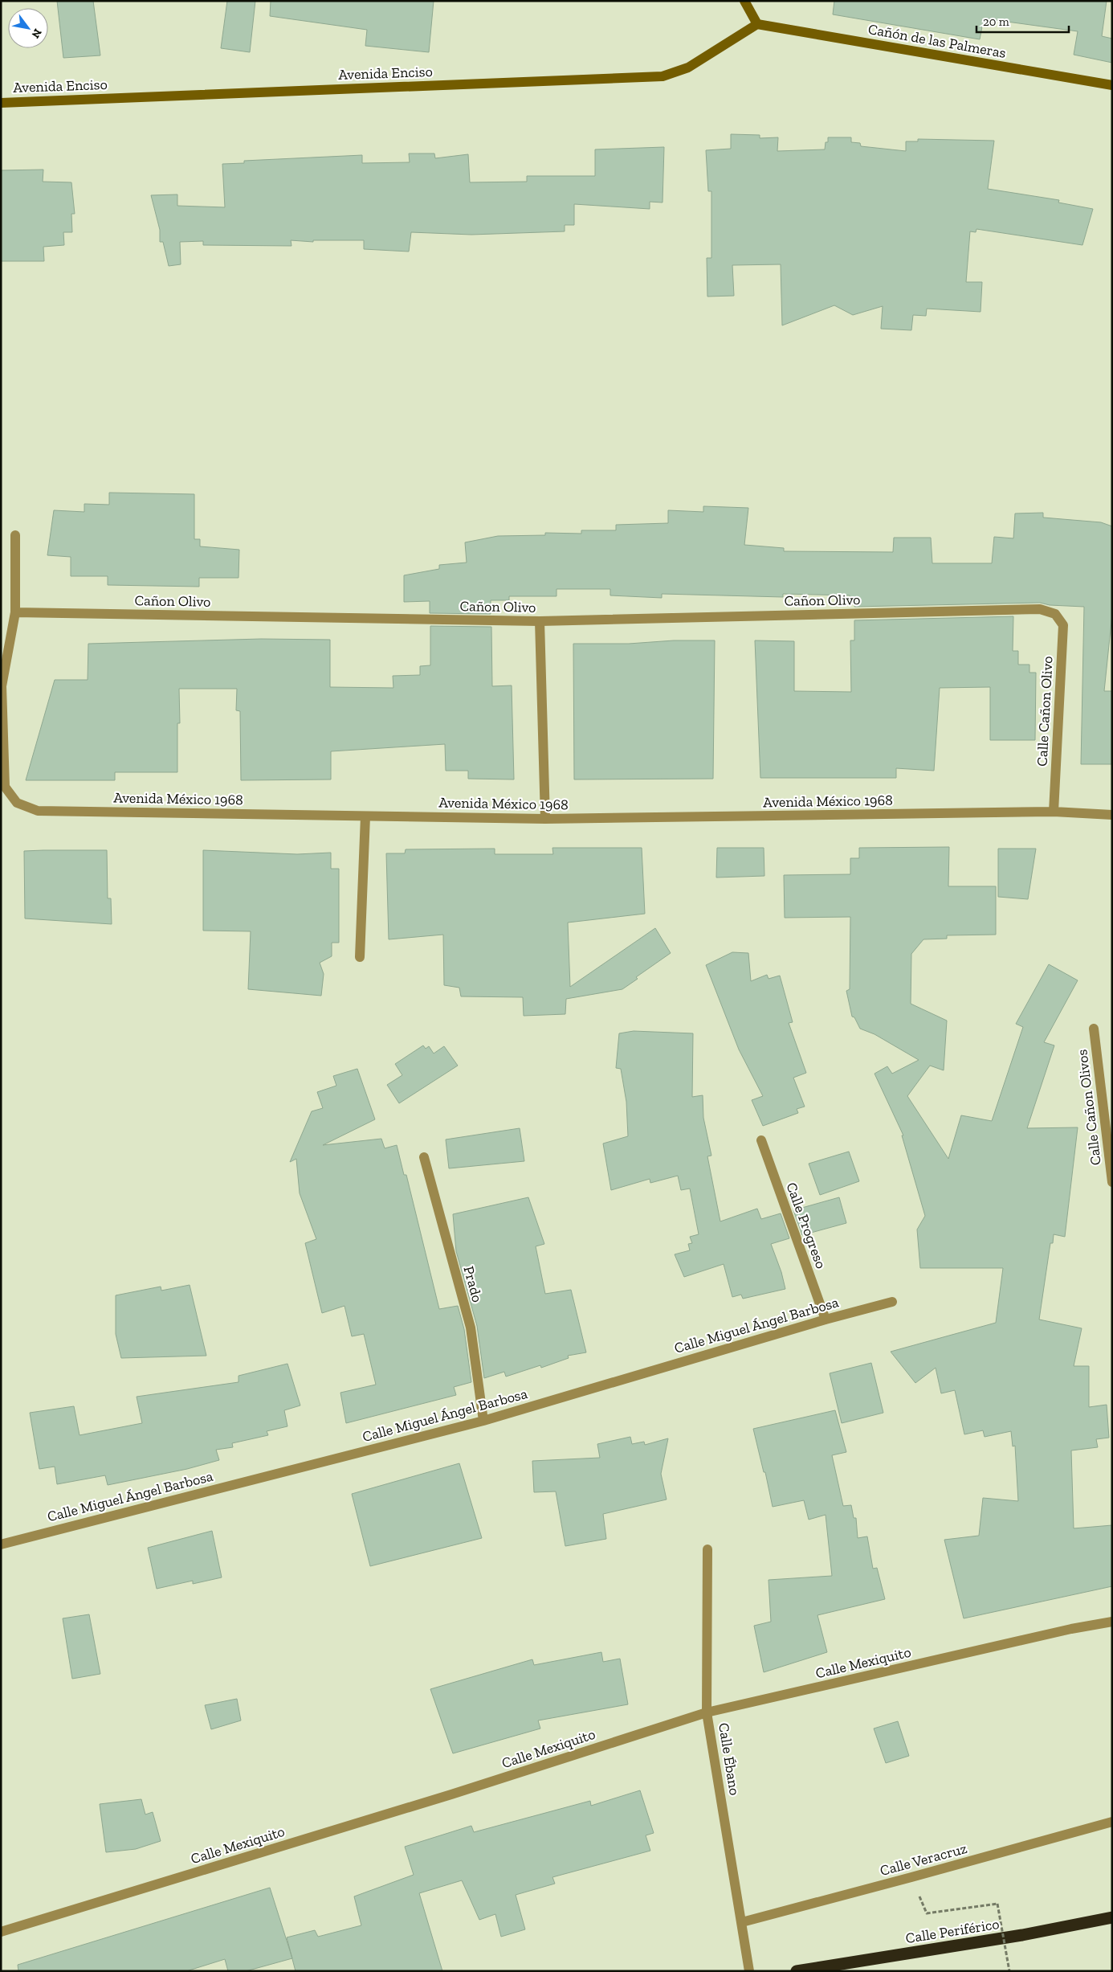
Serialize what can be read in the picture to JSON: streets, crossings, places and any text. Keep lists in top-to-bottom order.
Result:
{
  "streets": {
    "highway": ["Calle Periférico"],
    "main road": ["Cañón de las Palmeras", "Avenida Enciso"],
    "street": [
      "Cañon Olivo",
      "Calle Cañon Olivo",
      "Avenida México 1968",
      "Calle Cañon Olivos",
      "Calle Progreso",
      "Prado",
      "Calle Miguel Ángel Barbosa",
      "Calle Mexiquito",
      "Calle Ébano",
      "Calle Veracruz"
    ]
  },
  "crossings": [
    ["Cañón de las Palmeras", "Avenida Enciso"],
    ["Cañon Olivo", "Calle Cañon Olivo"],
    ["Calle Cañon Olivo", "Avenida México 1968"],
    ["Calle Progreso", "Calle Miguel Ángel Barbosa"],
    ["Prado", "Calle Miguel Ángel Barbosa"],
    ["Calle Mexiquito", "Calle Ébano"],
    ["Calle Ébano", "Calle Veracruz"]
  ],
  "scale_bar": "20 m",
  "north": "bottom right"
}
